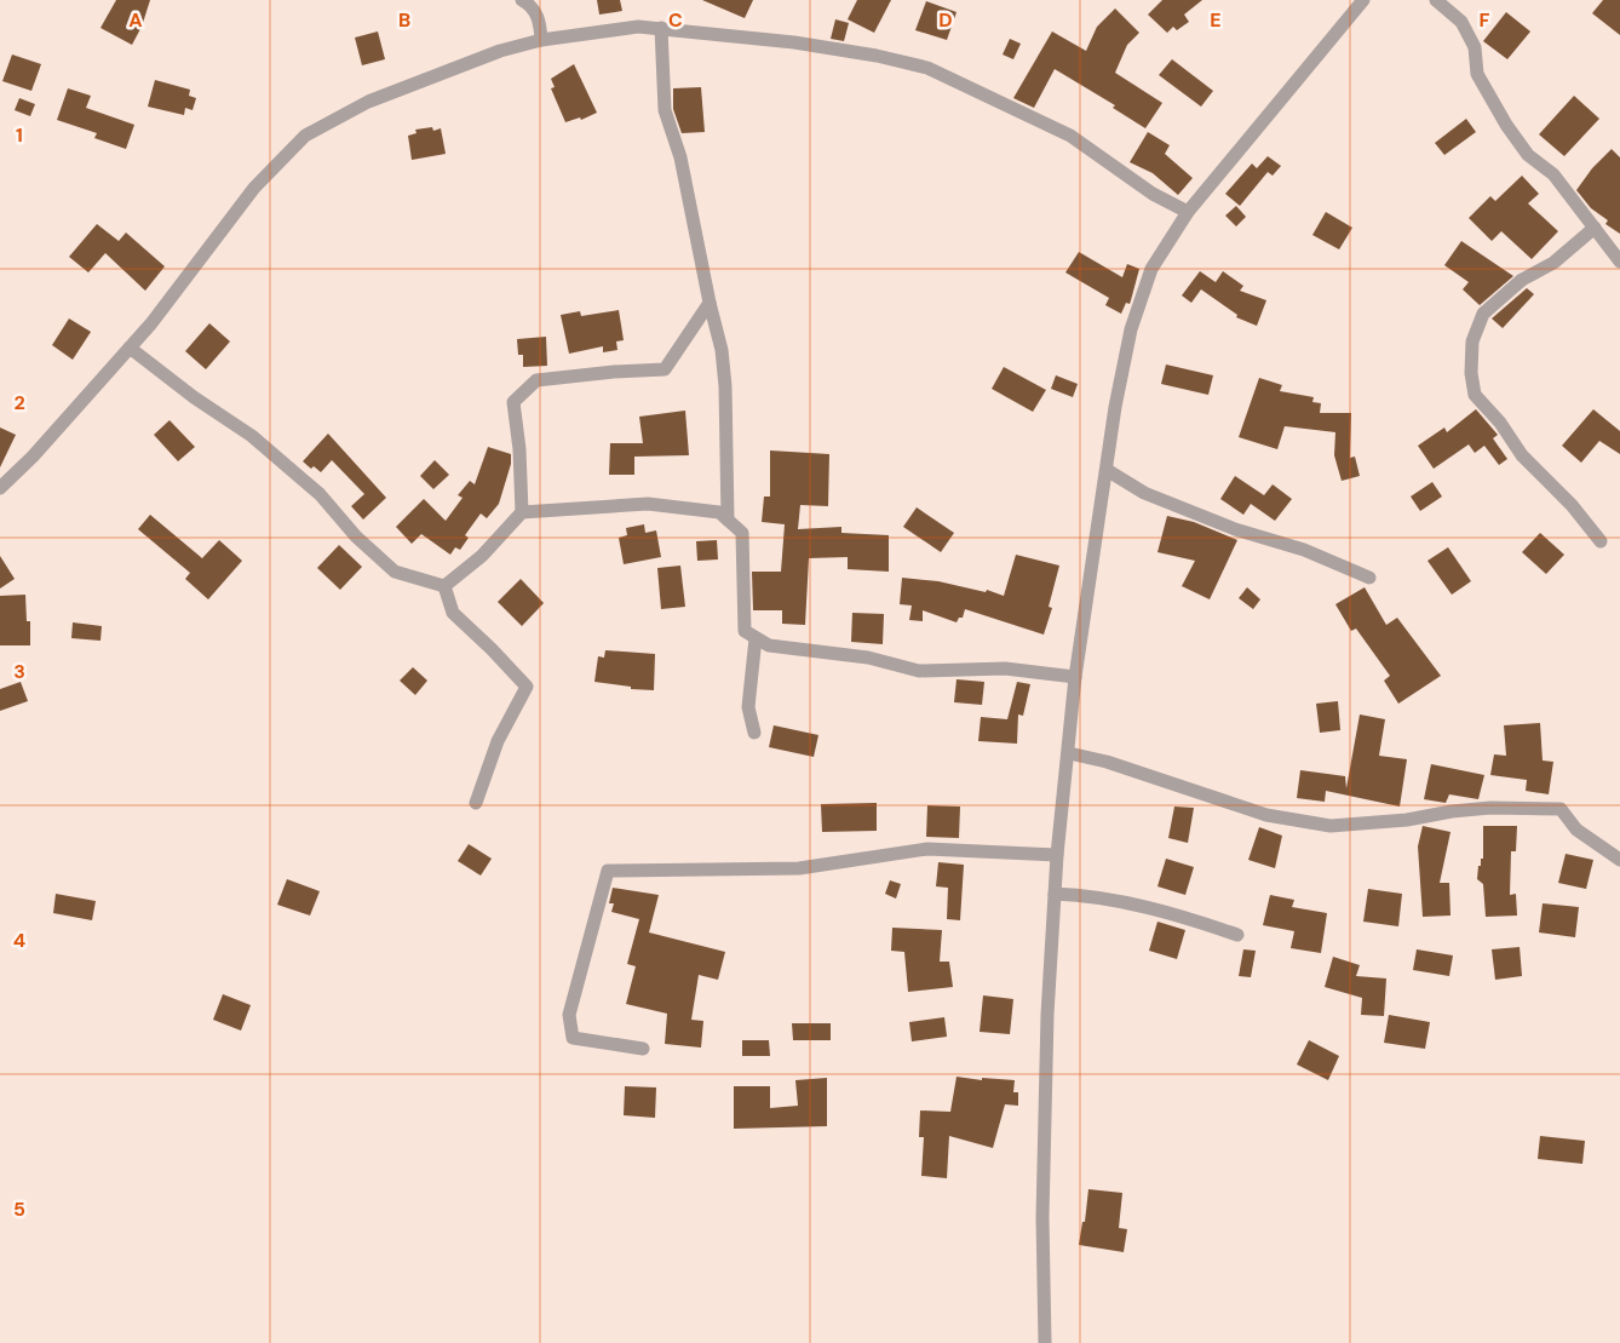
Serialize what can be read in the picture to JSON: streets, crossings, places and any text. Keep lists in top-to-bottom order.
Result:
{
  "grid": {
    "columns": [
      "A",
      "B",
      "C",
      "D",
      "E",
      "F"
    ],
    "rows": [
      "1",
      "2",
      "3",
      "4",
      "5"
    ]
  }
}
